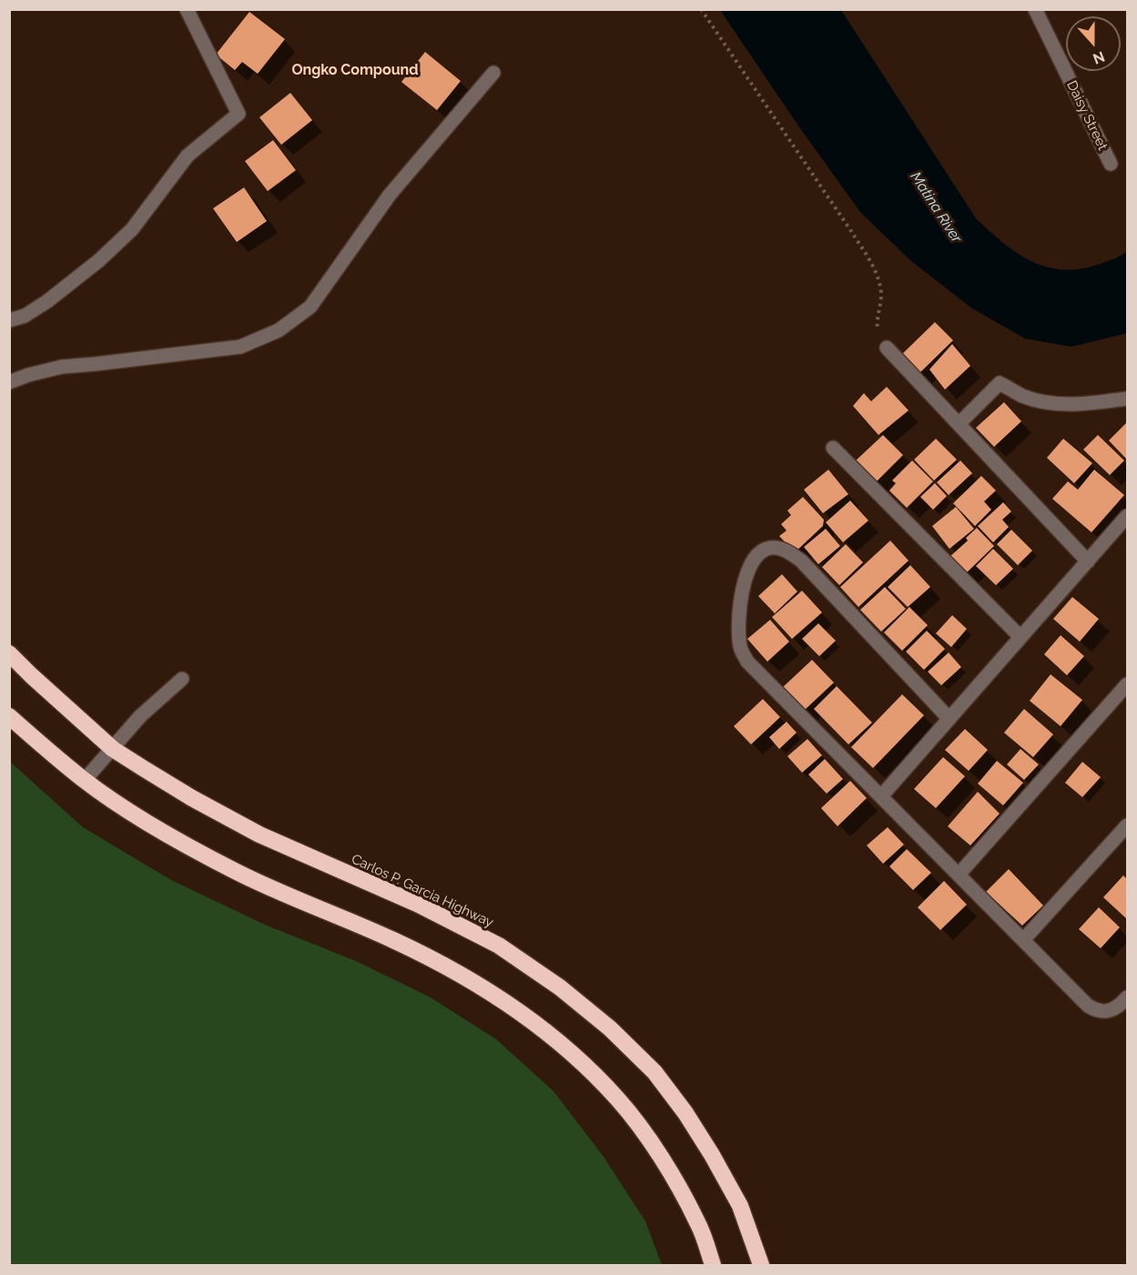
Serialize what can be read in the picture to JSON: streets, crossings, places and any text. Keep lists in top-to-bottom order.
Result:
{
  "streets": {
    "highway": ["Carlos P. Garcia Highway"],
    "street": ["Daisy Street"]
  },
  "districts": ["Ongko Compound"],
  "water": ["Matina River"],
  "north": "bottom"
}
